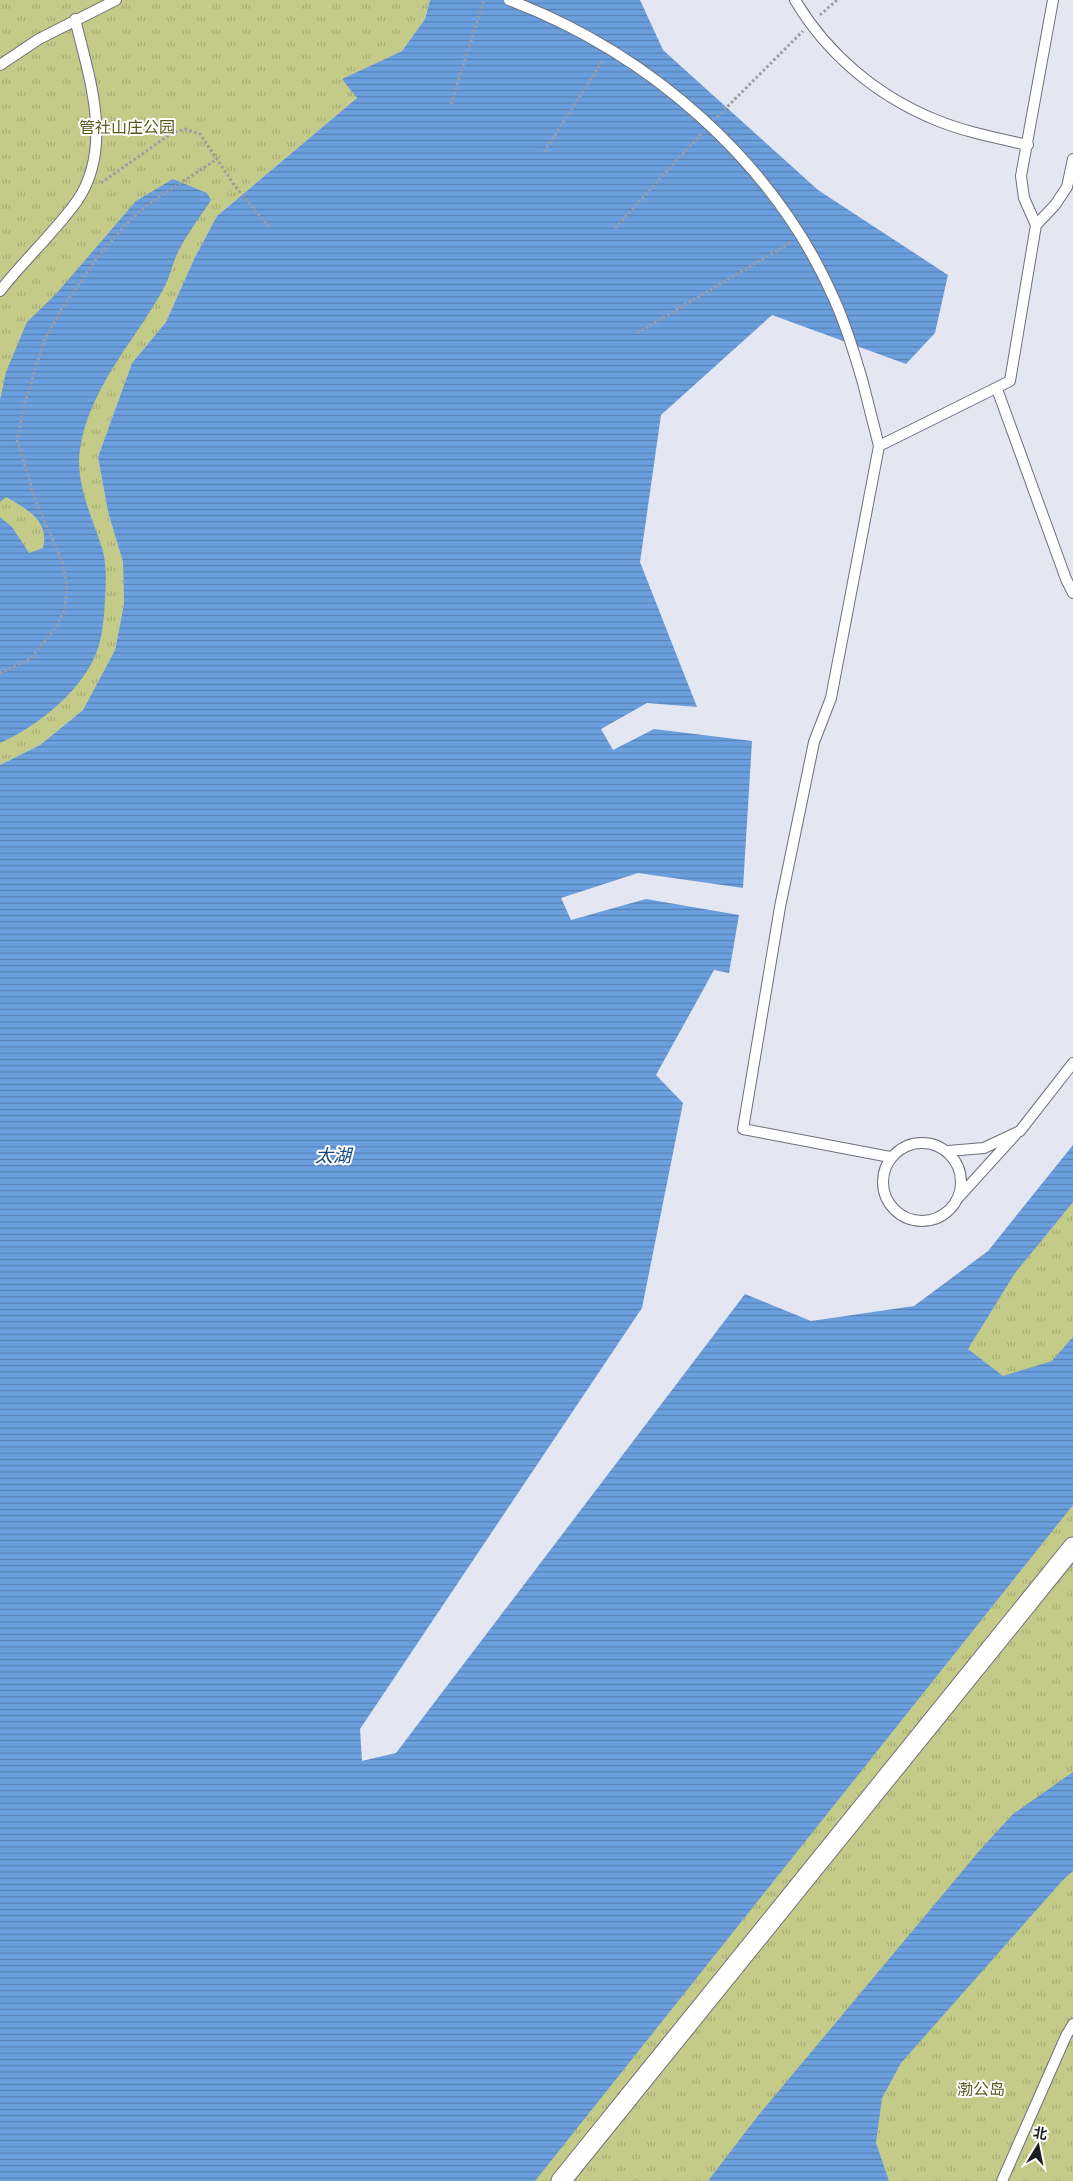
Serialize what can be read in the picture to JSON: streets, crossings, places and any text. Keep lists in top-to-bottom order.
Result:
{
  "water": ["太湖"],
  "parks": ["管社山庄公园", "渤公岛"],
  "north": "top"
}
